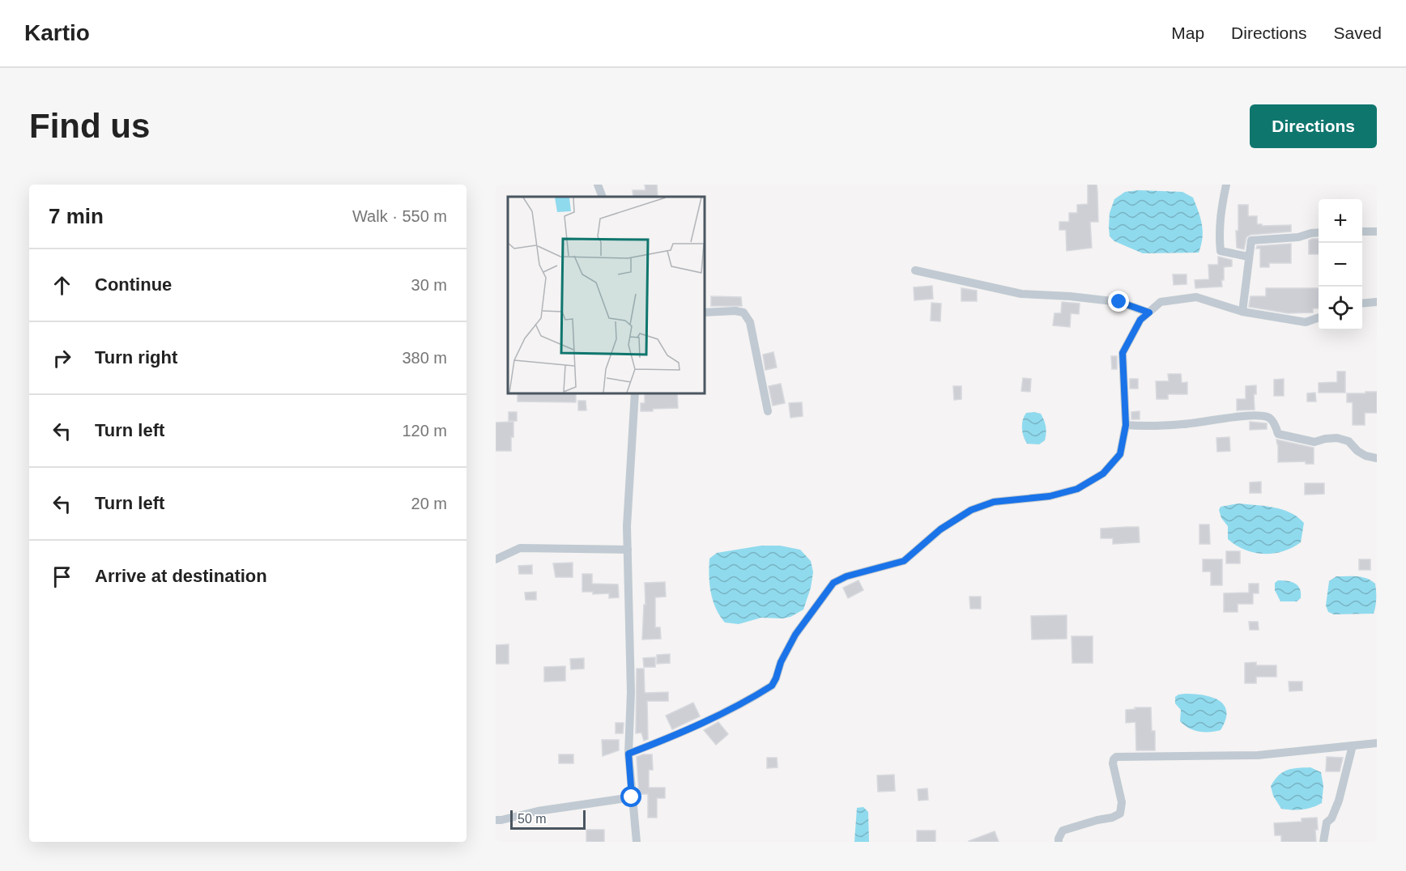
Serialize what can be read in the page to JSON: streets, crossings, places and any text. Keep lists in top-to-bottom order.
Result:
{
  "scale_bar": "50 m",
  "page": {
    "header": "Kartio",
    "nav": ["Map", "Directions", "Saved"],
    "buttons": "Directions",
    "title": "Find us",
    "heading": ["7 min", "Walk · 550 m"],
    "map_buttons": ["+", "−"],
    "list": [
      ["Continue", "30 m"],
      ["Turn right", "380 m"],
      ["Turn left", "120 m"],
      ["Turn left", "20 m"],
      "Arrive at destination"
    ],
    "scale": "50 m"
  }
}
